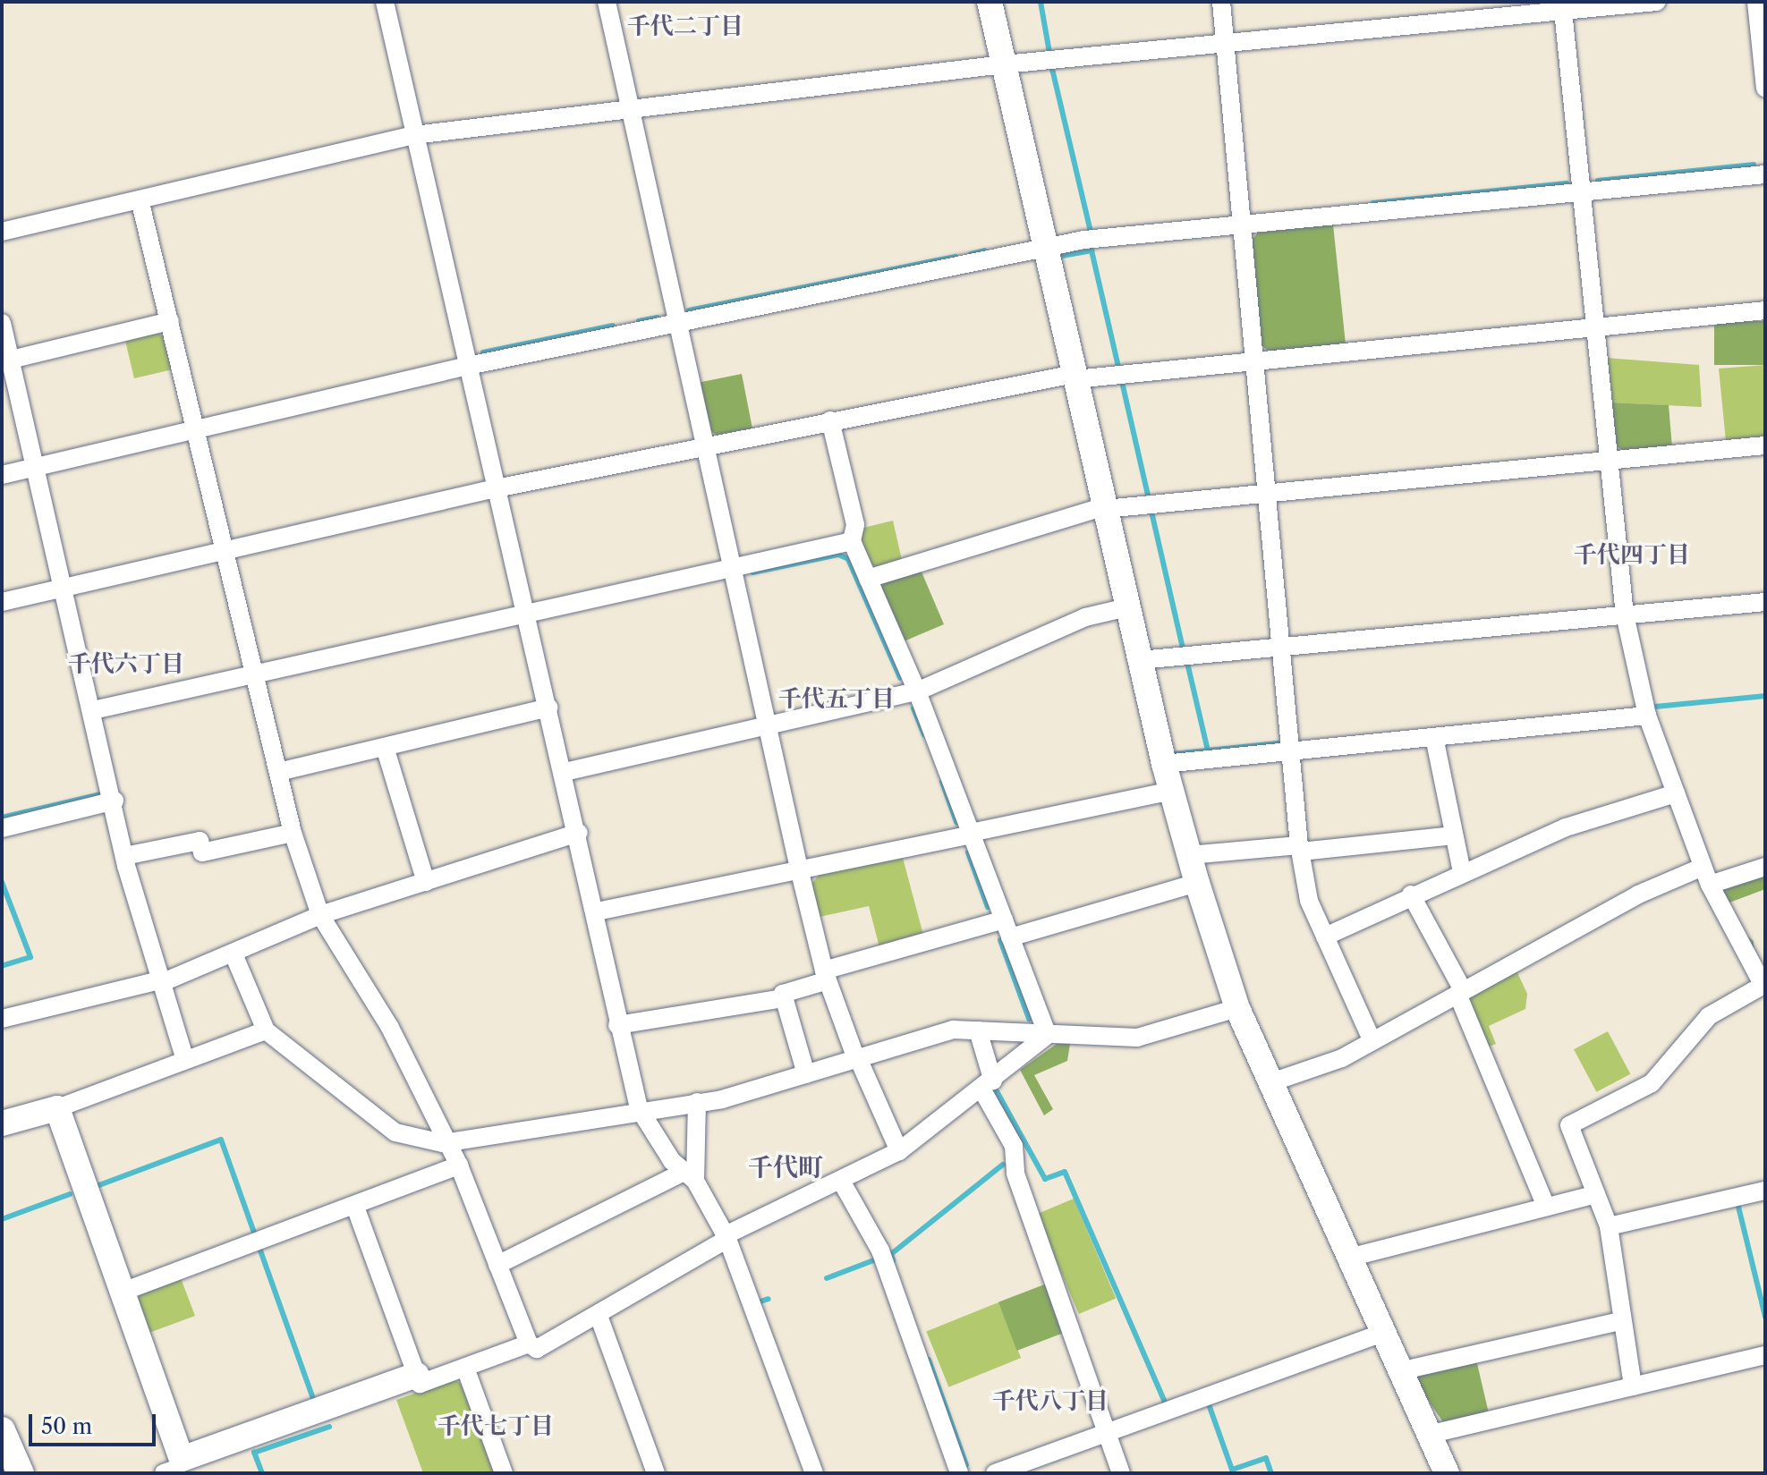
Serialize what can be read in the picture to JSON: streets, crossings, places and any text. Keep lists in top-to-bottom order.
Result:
{
  "districts": [
    "千代二丁目",
    "千代四丁目",
    "千代六丁目",
    "千代五丁目",
    "千代町",
    "千代八丁目",
    "千代七丁目"
  ],
  "scale_bar": "50 m"
}
